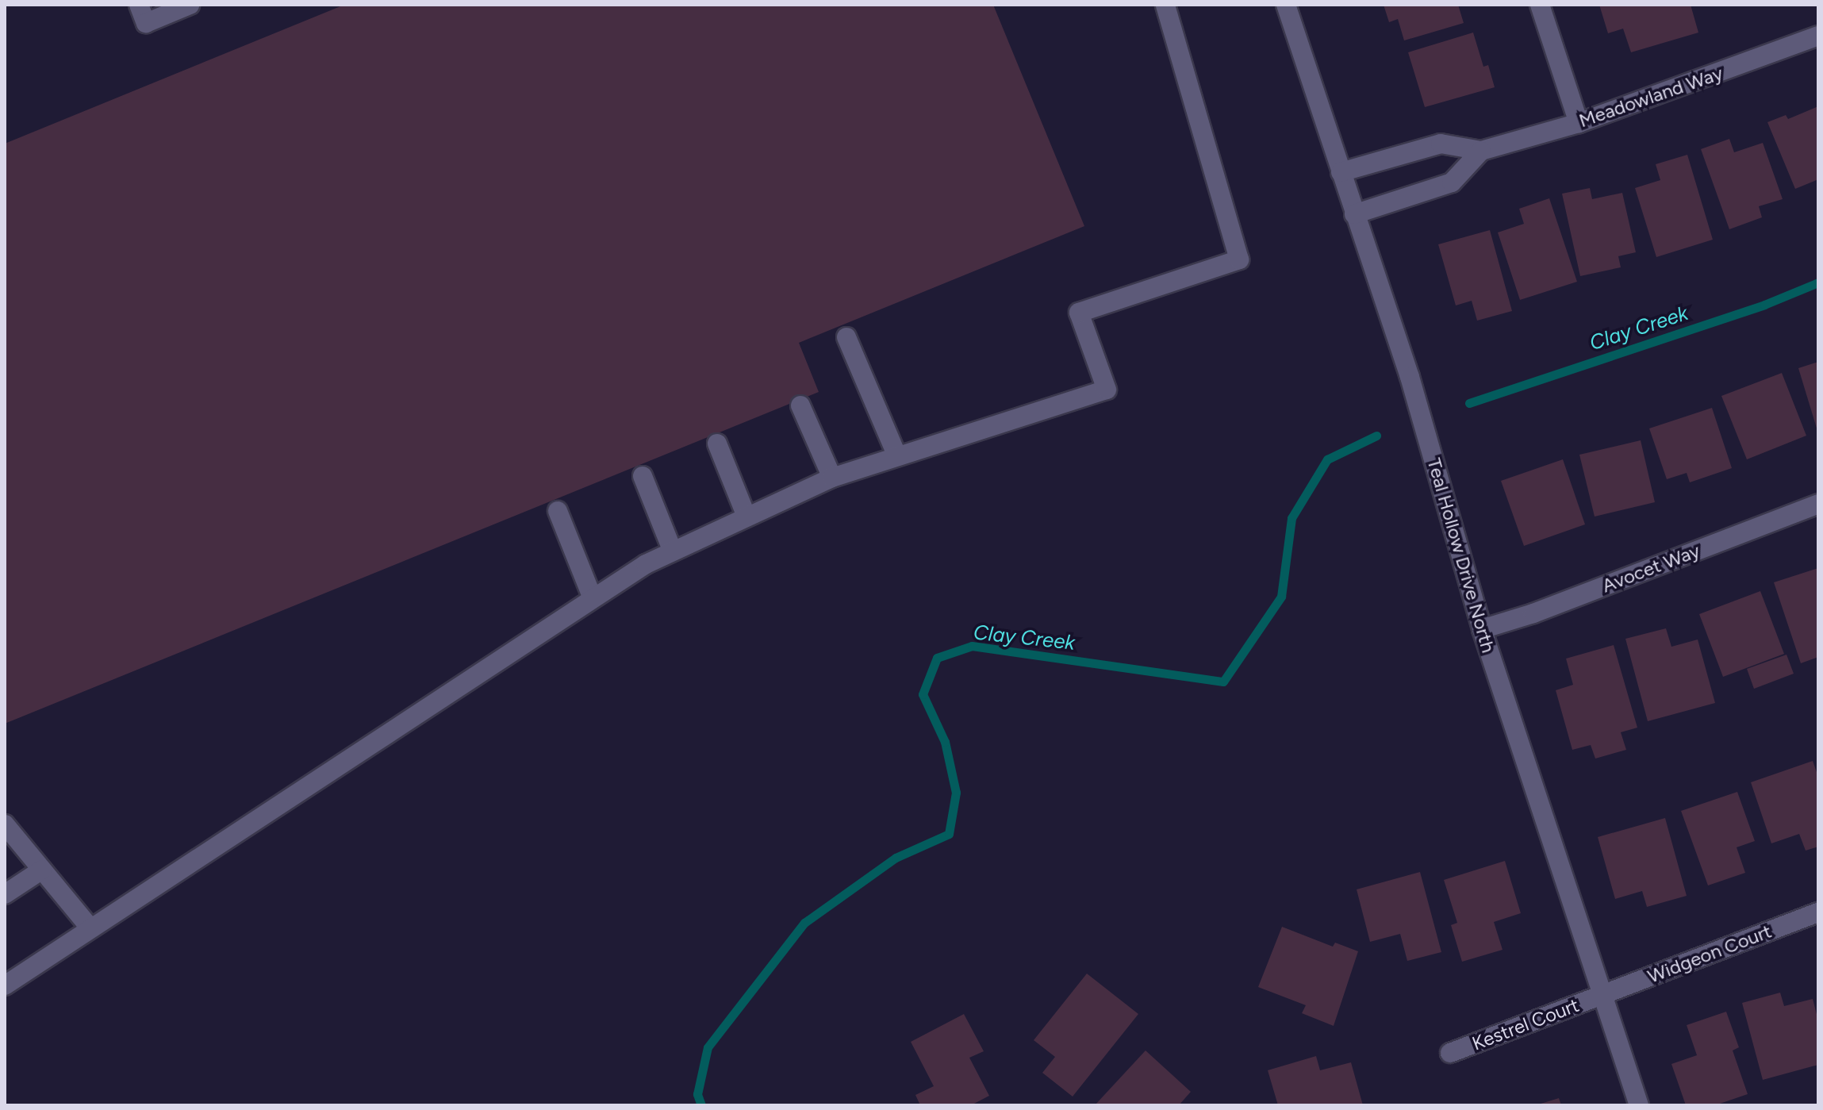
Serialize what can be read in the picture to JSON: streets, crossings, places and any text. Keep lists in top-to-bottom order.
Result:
{
  "streets": {
    "street": [
      "Meadowland Way",
      "Teal Hollow Drive North",
      "Avocet Way",
      "Widgeon Court",
      "Kestrel Court"
    ]
  },
  "crossings": [
    ["Meadowland Way", "Teal Hollow Drive North"],
    ["Teal Hollow Drive North", "Avocet Way"],
    ["Teal Hollow Drive North", "Widgeon Court"],
    ["Teal Hollow Drive North", "Kestrel Court"],
    ["Widgeon Court", "Kestrel Court"]
  ],
  "water": ["Clay Creek"]
}
